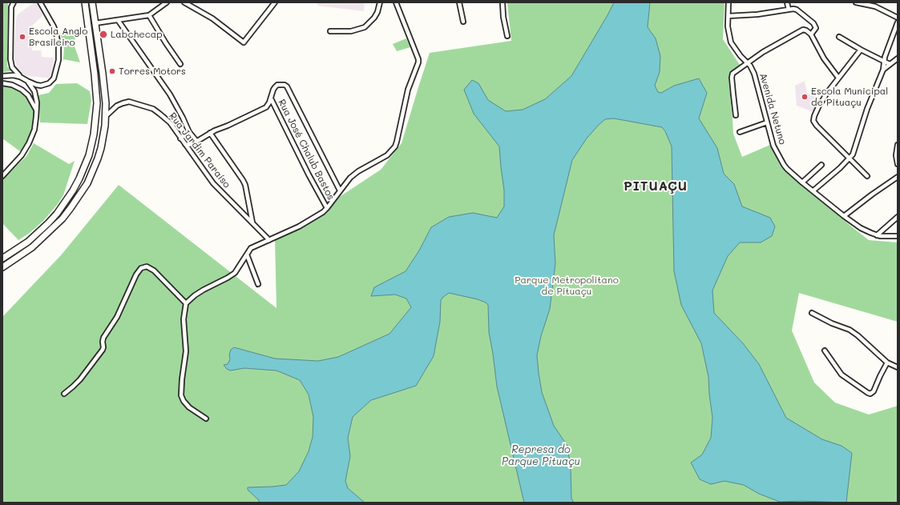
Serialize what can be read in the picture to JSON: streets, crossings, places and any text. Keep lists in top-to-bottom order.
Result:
{
  "streets": {
    "street": ["Avenida Netuno", "Rua José Chalub Bastos", "Rua Jardim Paraíso"]
  },
  "districts": ["PITUAÇU"],
  "water": ["Represa do Parque Pituaçu"],
  "parks": ["Parque Metropolitano de Pituaçu"],
  "places": [
    "Labchecap",
    "Escola Anglo Brasileiro",
    "Torres Motors",
    "Escola Municipal de Pituaçu"
  ]
}
